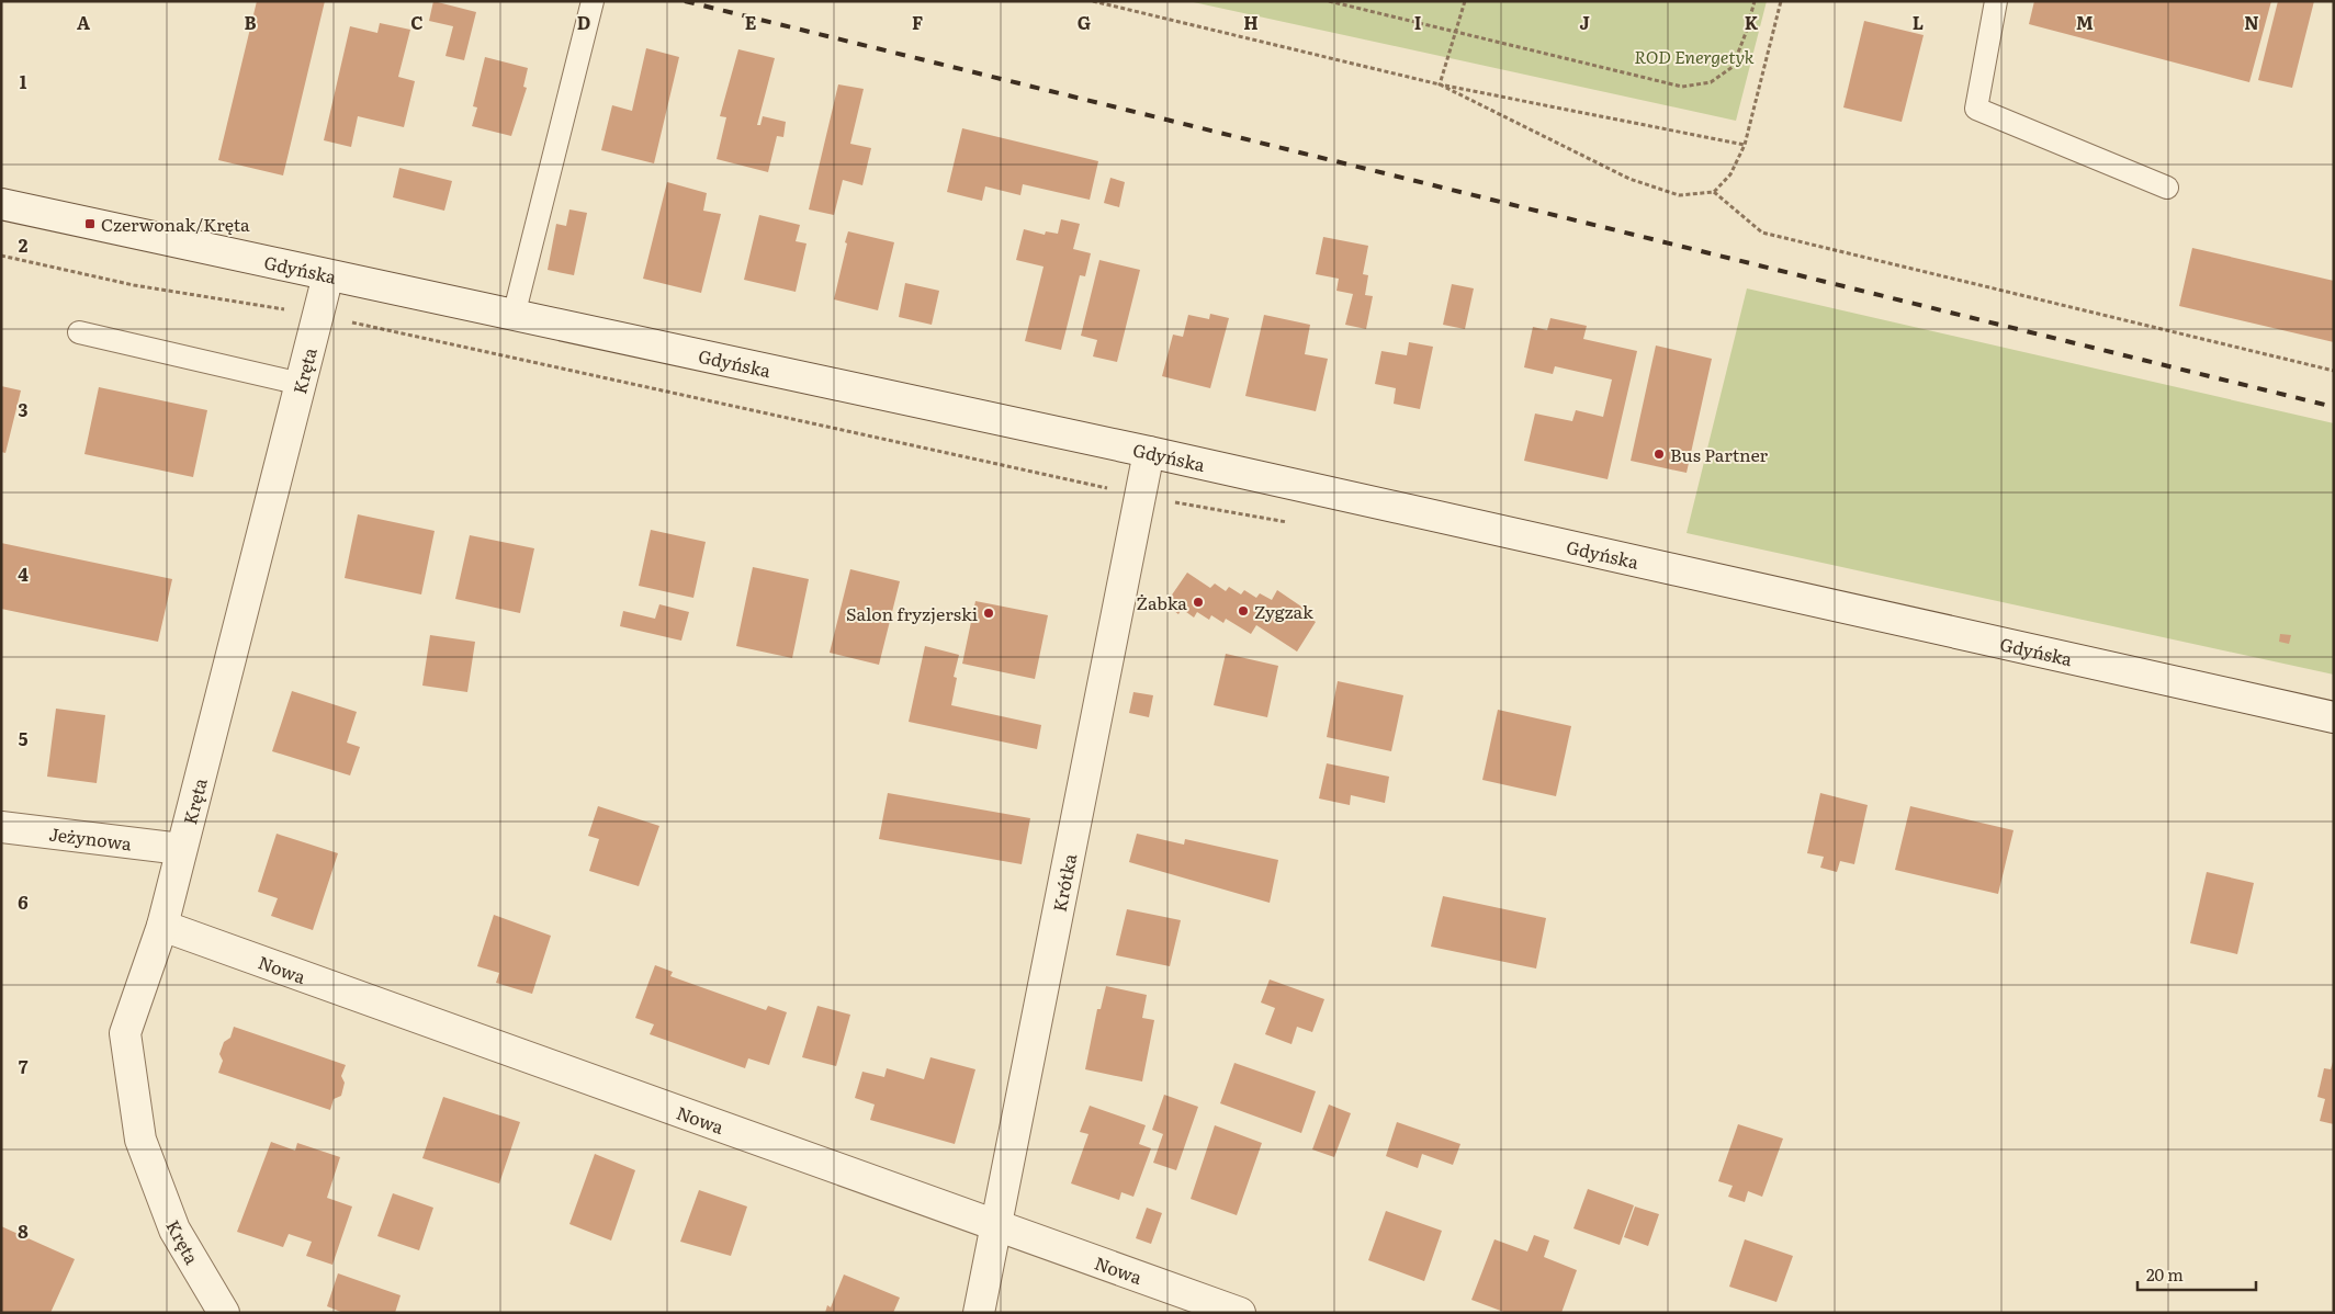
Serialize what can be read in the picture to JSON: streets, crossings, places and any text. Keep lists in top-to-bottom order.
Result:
{
  "streets": {
    "street": [
      "Gdyńska",
      "Kręta",
      "Jeżynowa",
      "Krótka",
      "Nowa"
    ]
  },
  "crossings": [
    ["Gdyńska", "Kręta"],
    ["Gdyńska", "Krótka"],
    ["Kręta", "Jeżynowa"],
    ["Kręta", "Nowa"],
    ["Krótka", "Nowa"]
  ],
  "parks": ["ROD Energetyk"],
  "places": {
    "transit": ["Czerwonak/Kręta"],
    "other": [
      "Bus Partner",
      "Żabka",
      "Zygzak",
      "Salon fryzjerski"
    ]
  },
  "scale_bar": "20 m",
  "grid": {
    "columns": [
      "A",
      "B",
      "C",
      "D",
      "E",
      "F",
      "G",
      "H",
      "I",
      "J",
      "K",
      "L",
      "M",
      "N"
    ],
    "rows": [
      "1",
      "2",
      "3",
      "4",
      "5",
      "6",
      "7",
      "8"
    ]
  }
}
